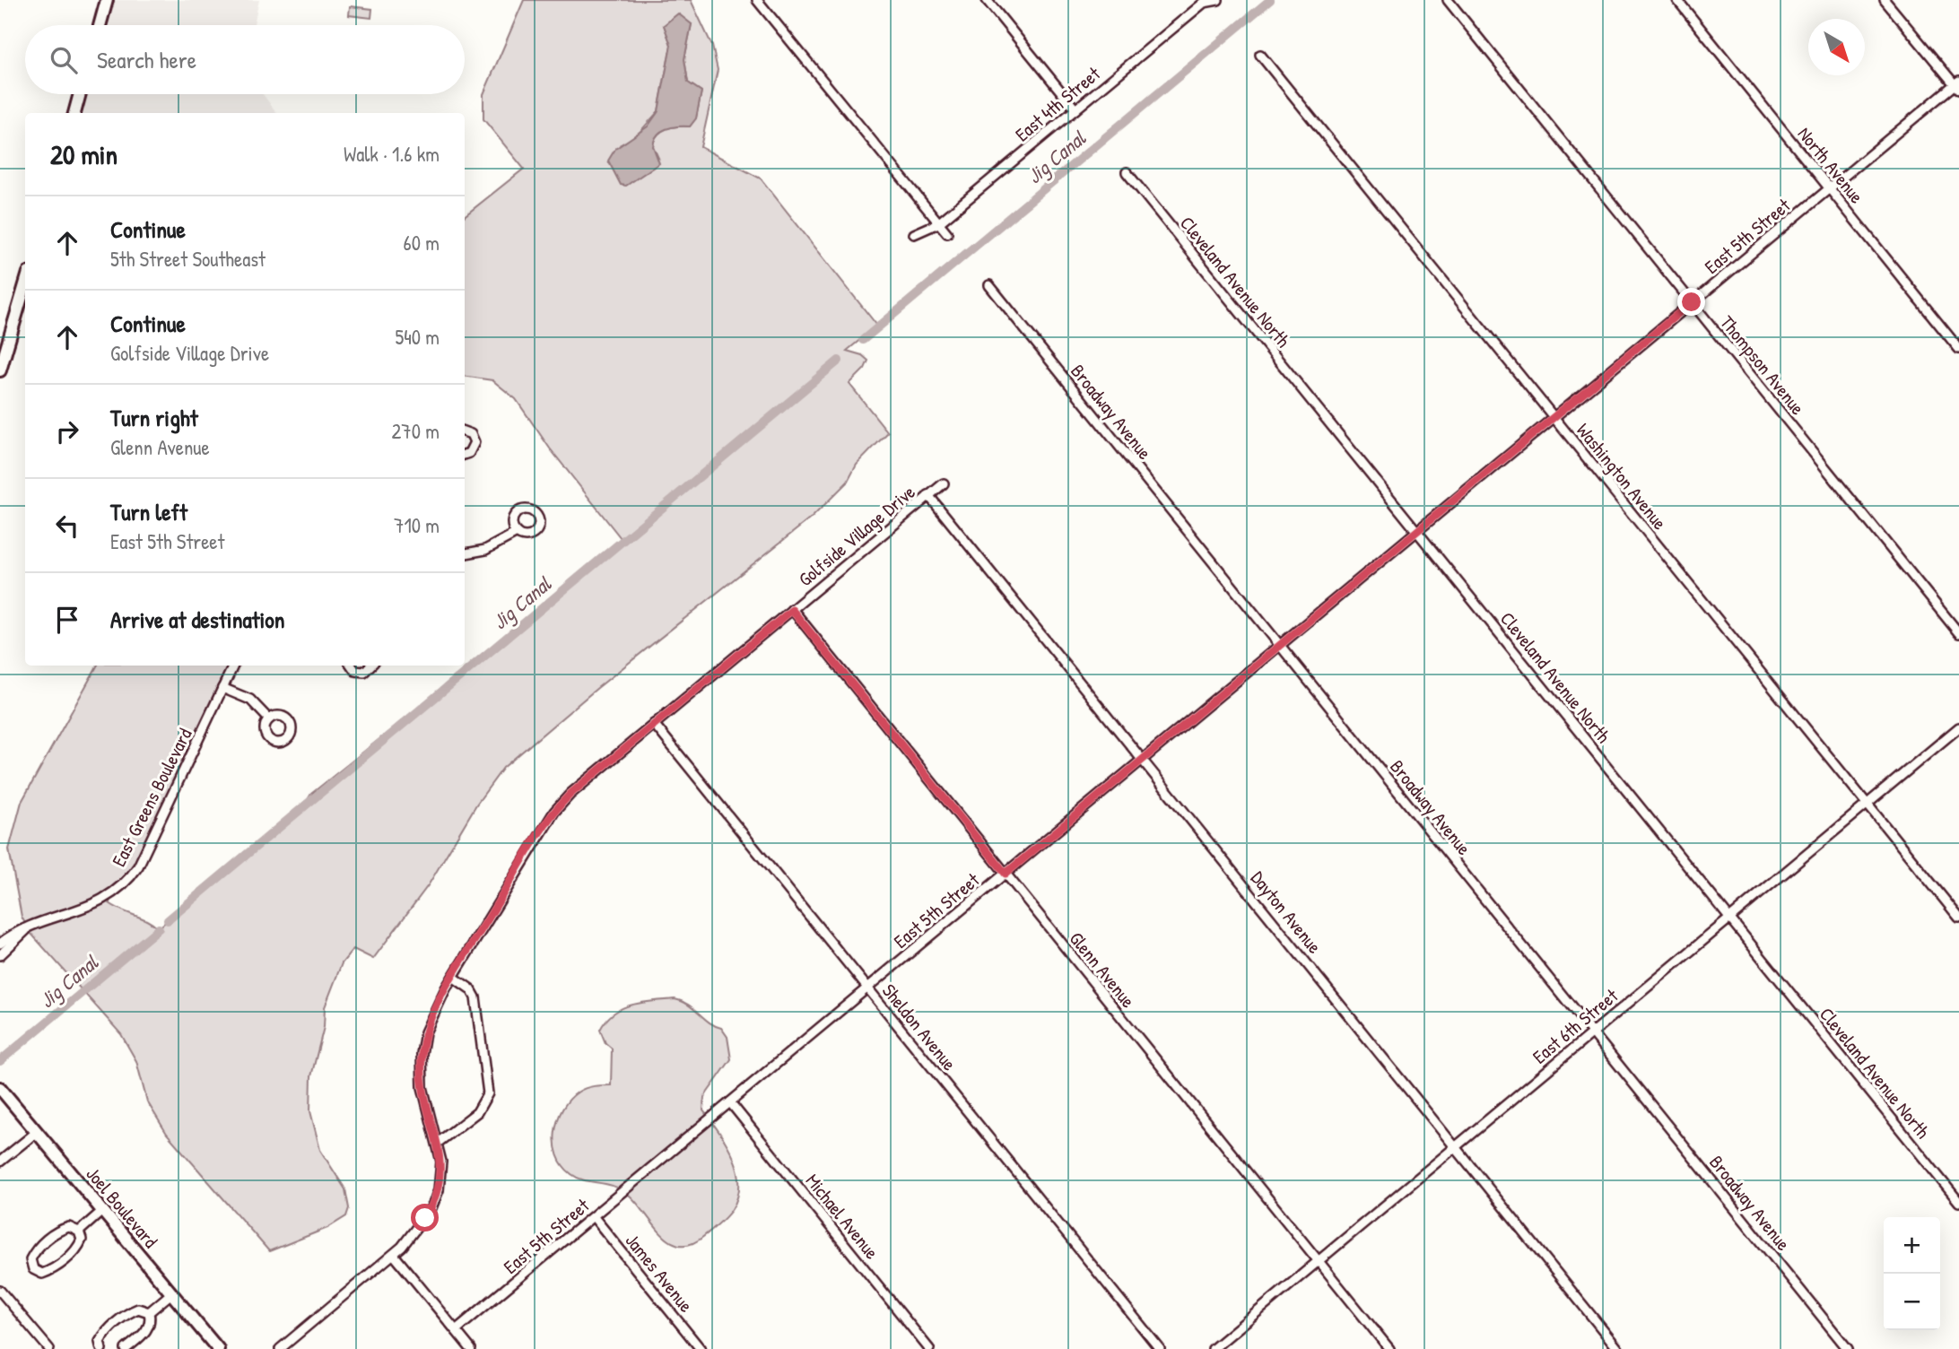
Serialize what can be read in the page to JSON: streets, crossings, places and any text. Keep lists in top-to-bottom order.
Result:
{
  "streets": {
    "main road": ["Joel Boulevard"],
    "street": [
      "East 4th Street",
      "North Avenue",
      "East 5th Street",
      "Cleveland Avenue North",
      "Thompson Avenue",
      "Broadway Avenue",
      "Washington Avenue",
      "Golfside Village Drive",
      "East Greens Boulevard",
      "Dayton Avenue",
      "Glenn Avenue",
      "East 6th Street",
      "Sheldon Avenue",
      "Michael Avenue",
      "James Avenue"
    ]
  },
  "crossings": [
    ["North Avenue", "East 5th Street"],
    ["East 5th Street", "Cleveland Avenue North"],
    ["East 5th Street", "Thompson Avenue"],
    ["East 5th Street", "Broadway Avenue"],
    ["East 5th Street", "Washington Avenue"],
    ["East 5th Street", "Dayton Avenue"],
    ["East 5th Street", "Glenn Avenue"],
    ["East 5th Street", "Sheldon Avenue"],
    ["East 5th Street", "Michael Avenue"],
    ["East 5th Street", "James Avenue"],
    ["Cleveland Avenue North", "East 6th Street"],
    ["Broadway Avenue", "East 6th Street"],
    ["Washington Avenue", "East 6th Street"],
    ["Golfside Village Drive", "Dayton Avenue"],
    ["Golfside Village Drive", "Glenn Avenue"],
    ["Golfside Village Drive", "Sheldon Avenue"],
    ["Dayton Avenue", "East 6th Street"],
    ["Glenn Avenue", "East 6th Street"]
  ],
  "water": ["Jig Canal"],
  "north": "bottom right",
  "page": {
    "search": "Search here",
    "heading": ["20 min", "Walk · 1.6 km"],
    "list": [
      ["Continue", "5th Street Southeast", "60 m"],
      ["Continue", "Golfside Village Drive", "540 m"],
      ["Turn right", "Glenn Avenue", "270 m"],
      ["Turn left", "East 5th Street", "710 m"],
      "Arrive at destination"
    ],
    "map_buttons": ["+", "−"]
  }
}
